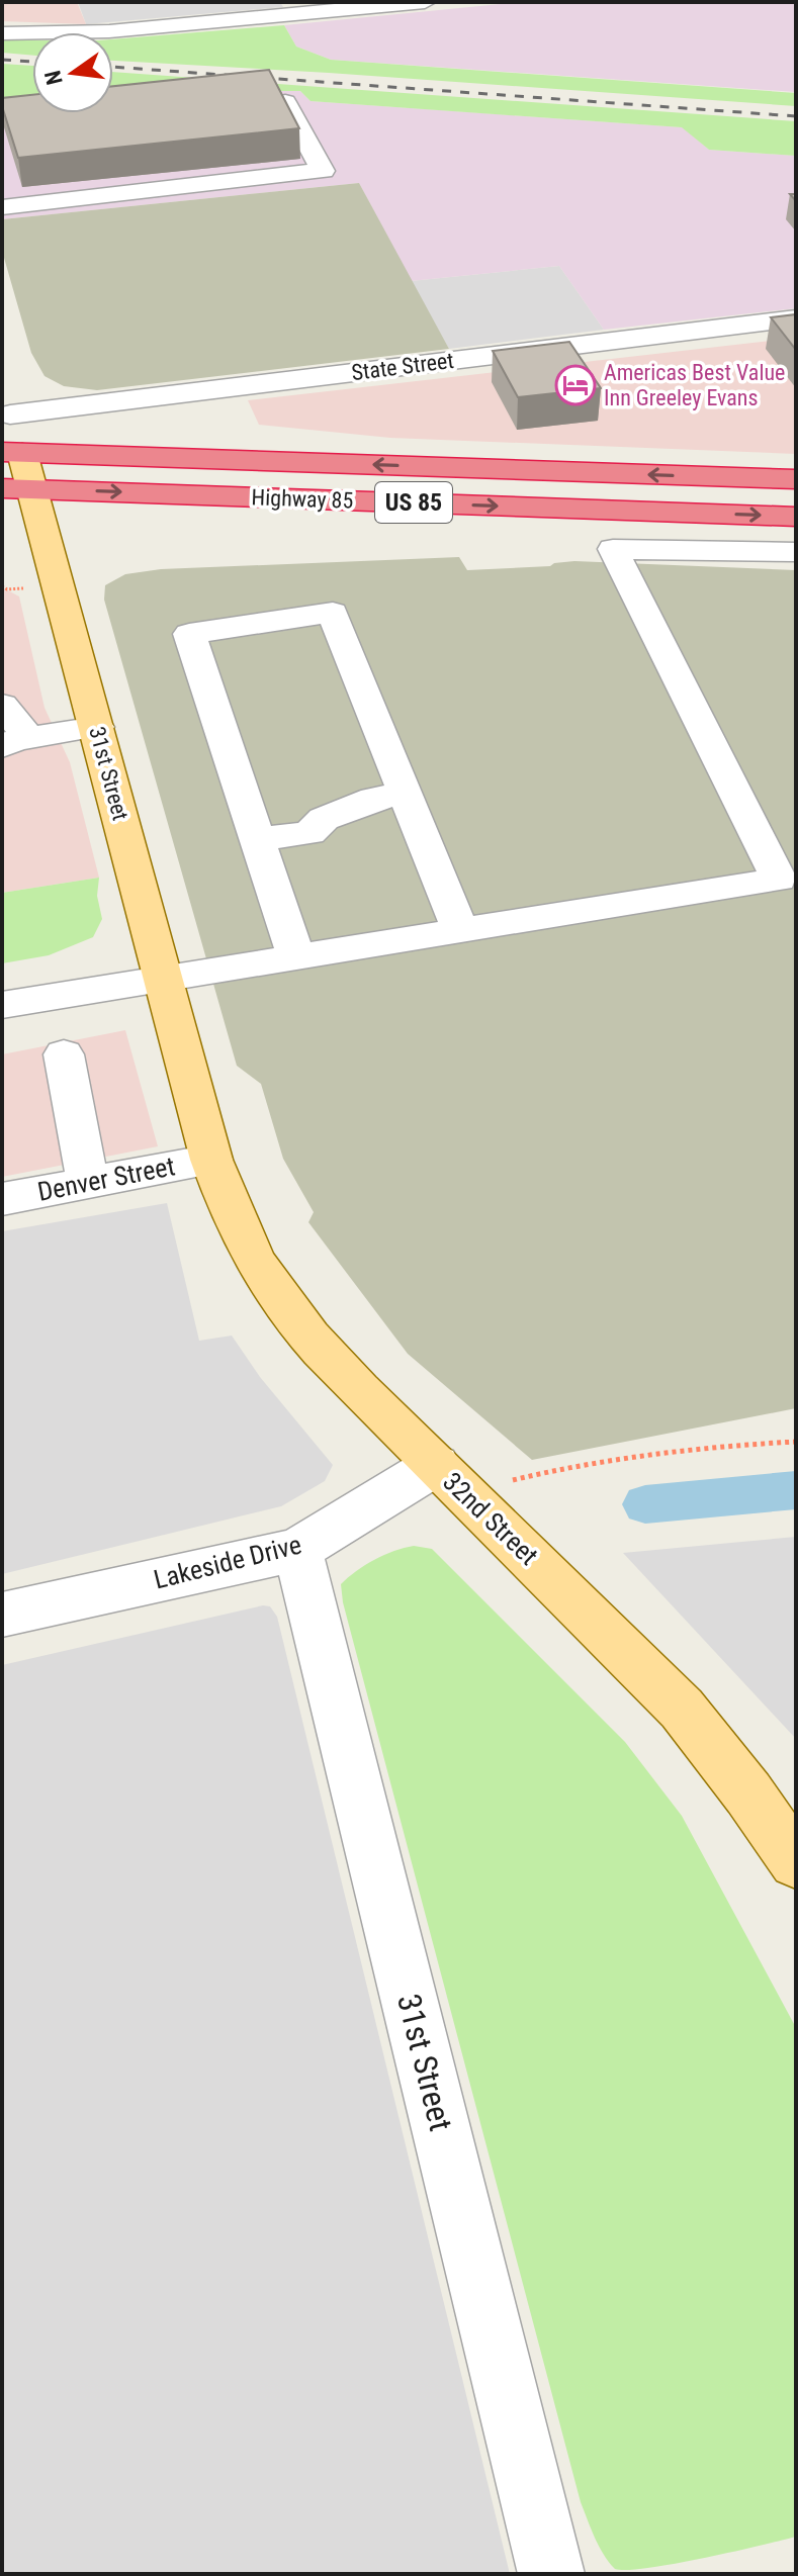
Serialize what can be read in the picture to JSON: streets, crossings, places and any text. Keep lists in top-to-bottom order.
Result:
{
  "streets": {
    "highway": ["Highway 85", "US 85"],
    "main road": ["31st Street", "32nd Street"],
    "street": ["State Street", "Denver Street", "Lakeside Drive"]
  },
  "crossings": [
    ["State Street", "31st Street"],
    ["Highway 85", "31st Street"],
    ["31st Street", "Denver Street"],
    ["31st Street", "32nd Street"],
    ["31st Street", "Lakeside Drive"],
    ["Denver Street", "32nd Street"],
    ["32nd Street", "Lakeside Drive"]
  ],
  "places": {
    "hotel": ["Americas Best Value Inn Greeley Evans"]
  },
  "north": "left"
}
